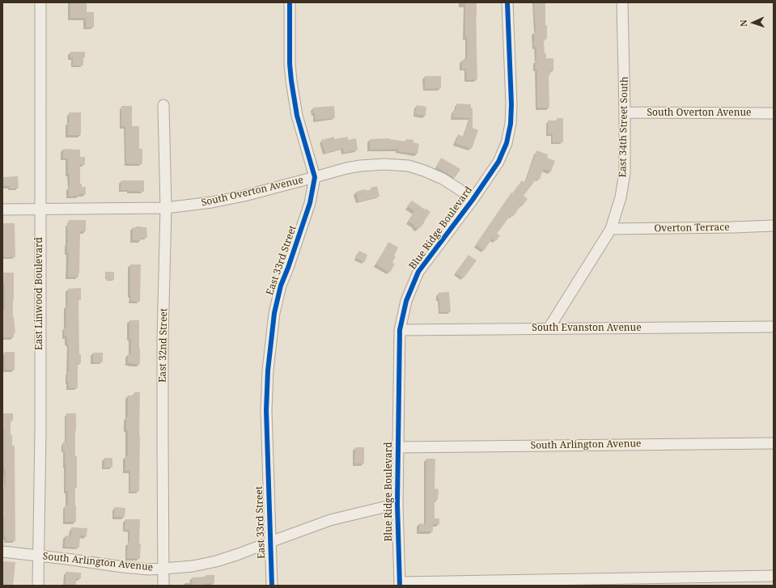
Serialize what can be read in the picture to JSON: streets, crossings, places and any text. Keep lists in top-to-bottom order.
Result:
{
  "streets": {
    "street": [
      "South Overton Avenue",
      "East 34th Street South",
      "Blue Ridge Boulevard",
      "Overton Terrace",
      "East 33rd Street",
      "East Linwood Boulevard",
      "South Evanston Avenue",
      "East 32nd Street",
      "South Arlington Avenue"
    ]
  },
  "crossings": [
    ["South Overton Avenue", "East 34th Street South"],
    ["South Overton Avenue", "Blue Ridge Boulevard"],
    ["South Overton Avenue", "East 33rd Street"],
    ["South Overton Avenue", "East Linwood Boulevard"],
    ["South Overton Avenue", "East 32nd Street"],
    ["East 34th Street South", "Overton Terrace"],
    ["East 34th Street South", "South Evanston Avenue"],
    ["Blue Ridge Boulevard", "South Evanston Avenue"],
    ["Blue Ridge Boulevard", "South Arlington Avenue"],
    ["East 33rd Street", "South Arlington Avenue"],
    ["East Linwood Boulevard", "South Arlington Avenue"],
    ["East 32nd Street", "South Arlington Avenue"]
  ],
  "north": "left"
}
